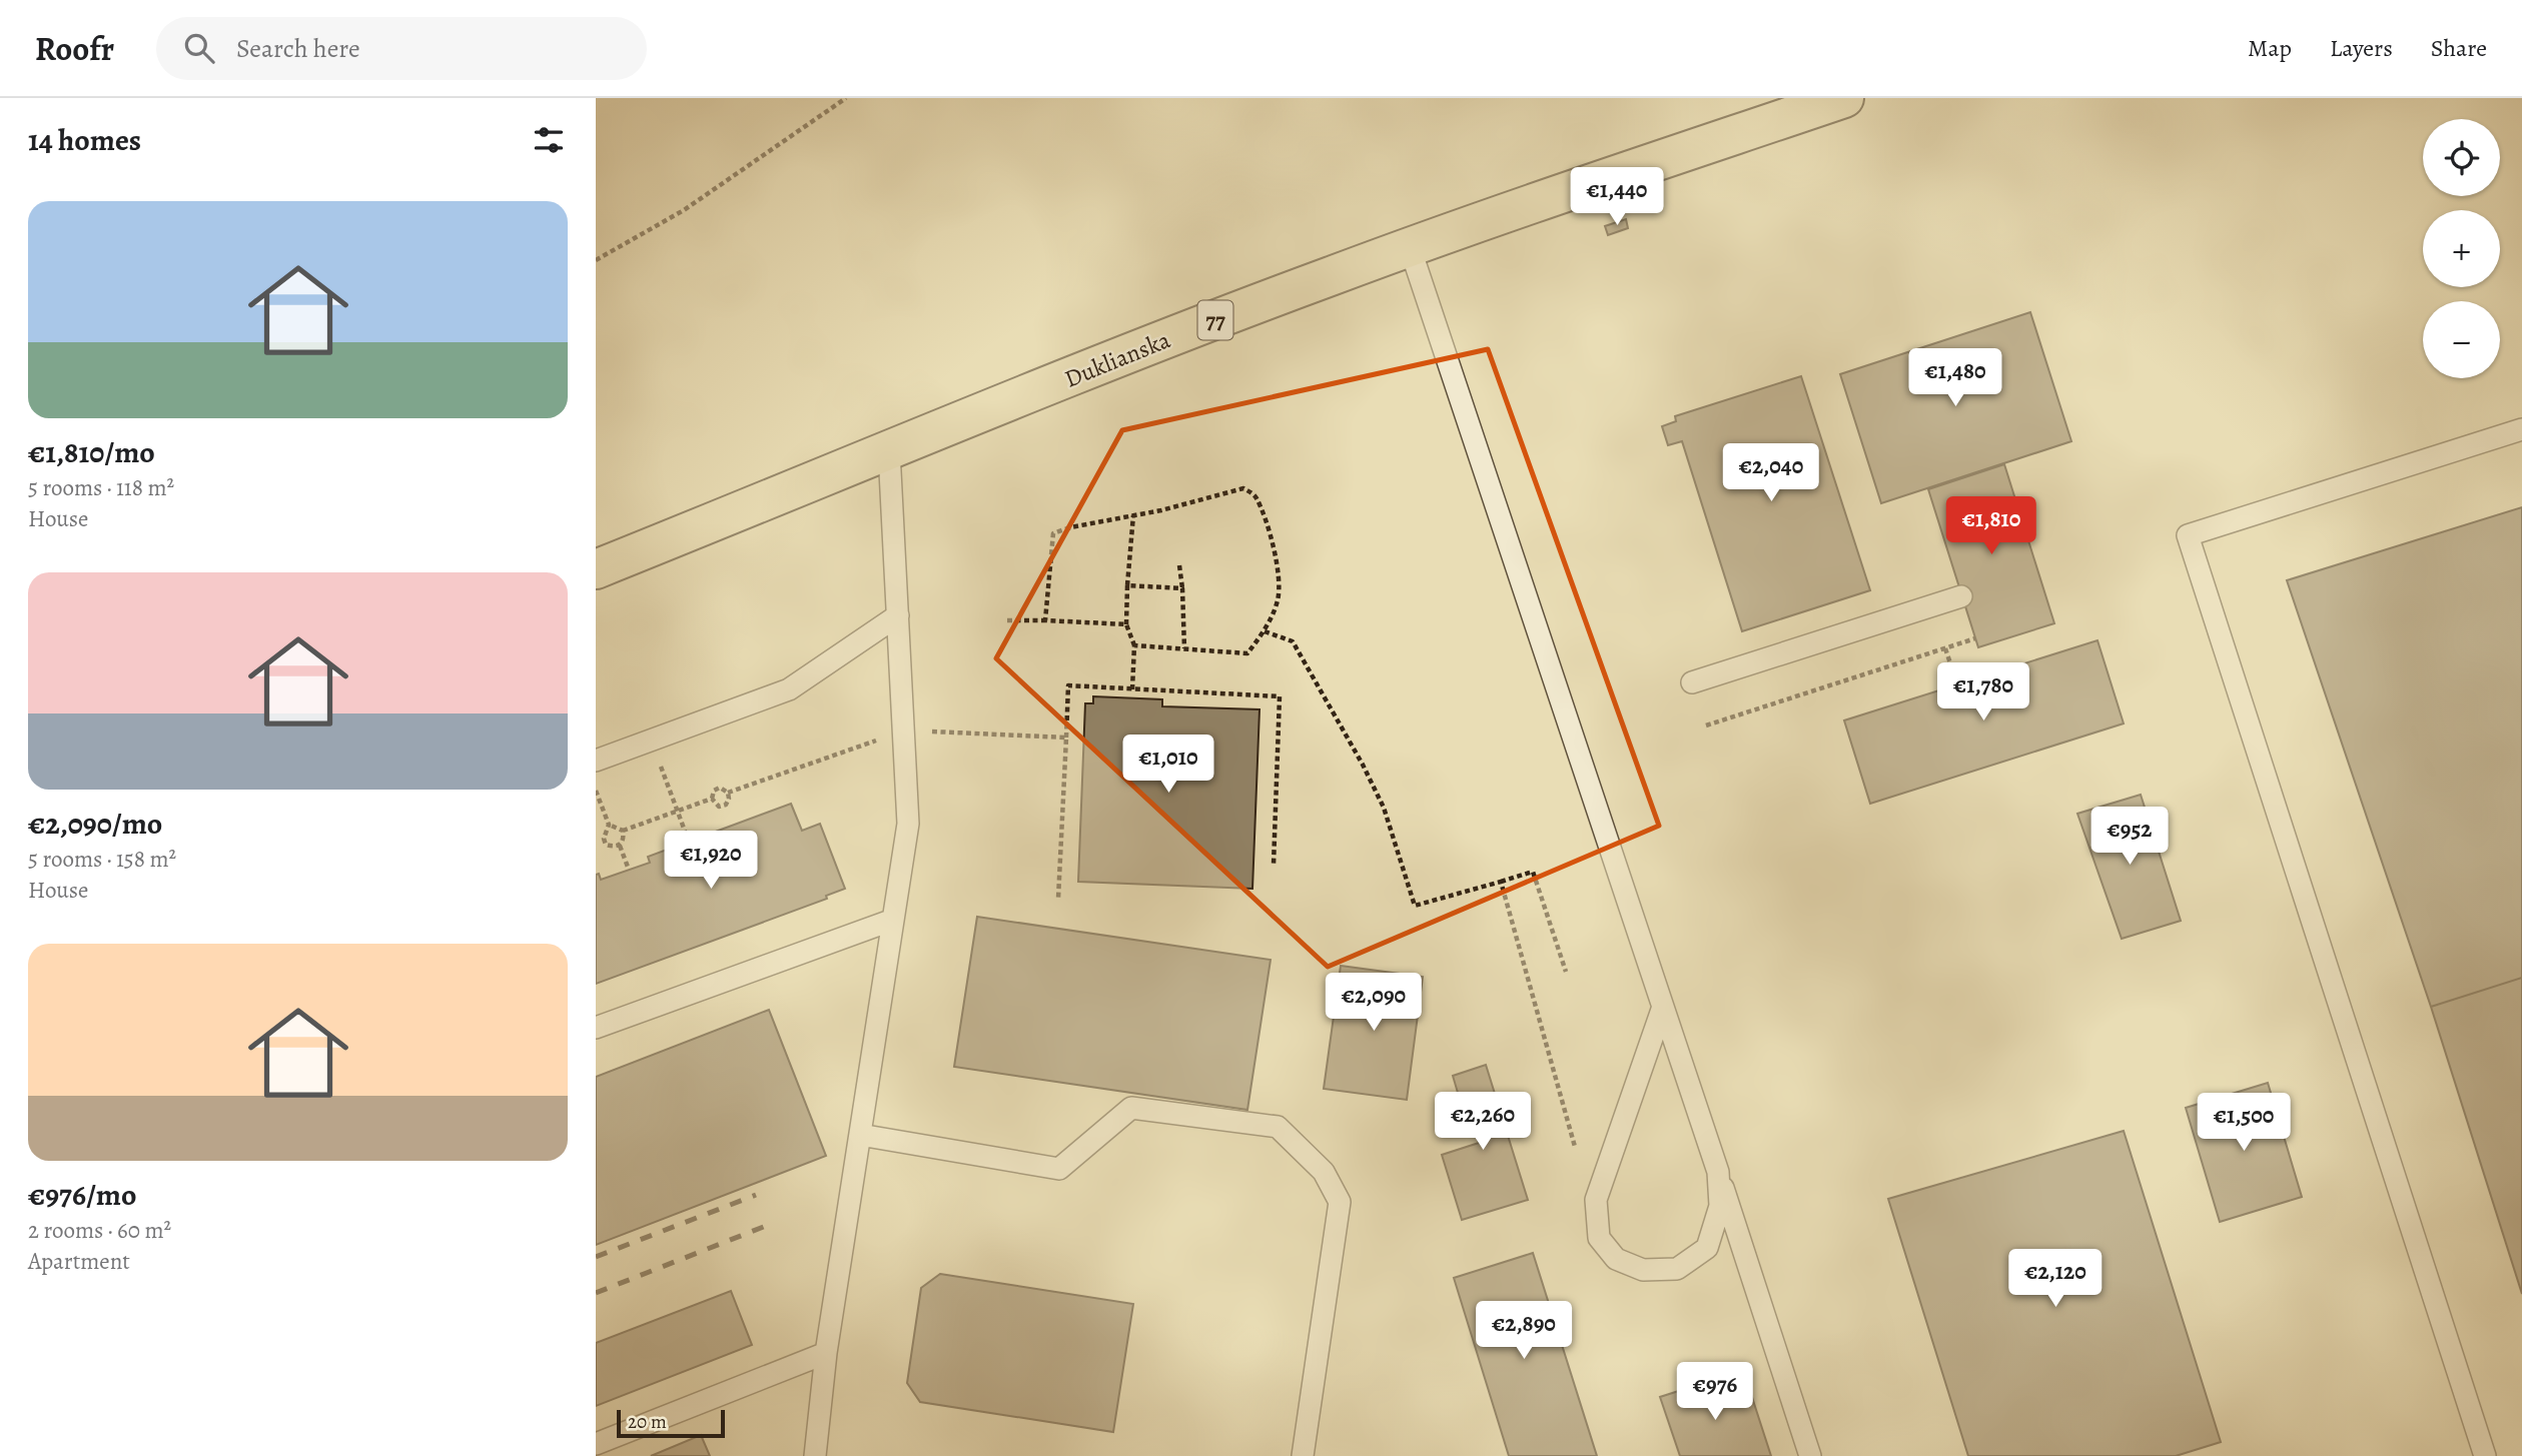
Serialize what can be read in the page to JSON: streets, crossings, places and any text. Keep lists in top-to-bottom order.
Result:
{
  "streets": {
    "main road": ["77", "Duklianska"]
  },
  "scale_bar": "20 m",
  "page": {
    "header": "Roofr",
    "search": "Search here",
    "nav": ["Map", "Layers", "Share"],
    "heading": "14 homes",
    "map_buttons": ["+", "−"],
    "price": [
      "€1,440",
      "€1,480",
      "€2,040",
      "€1,810",
      "€1,780",
      "€1,010",
      "€952",
      "€1,920",
      "€2,090",
      "€2,260",
      "€1,500",
      "€2,120",
      "€2,890",
      "€976"
    ],
    "list": [
      {
        "name": "€1,810/mo",
        "note": "5 rooms · 118 m² · House"
      },
      {
        "name": "€2,090/mo",
        "note": "5 rooms · 158 m² · House"
      },
      {
        "name": "€976/mo",
        "note": "2 rooms · 60 m² · Apartment"
      }
    ],
    "scale": "20 m"
  }
}
